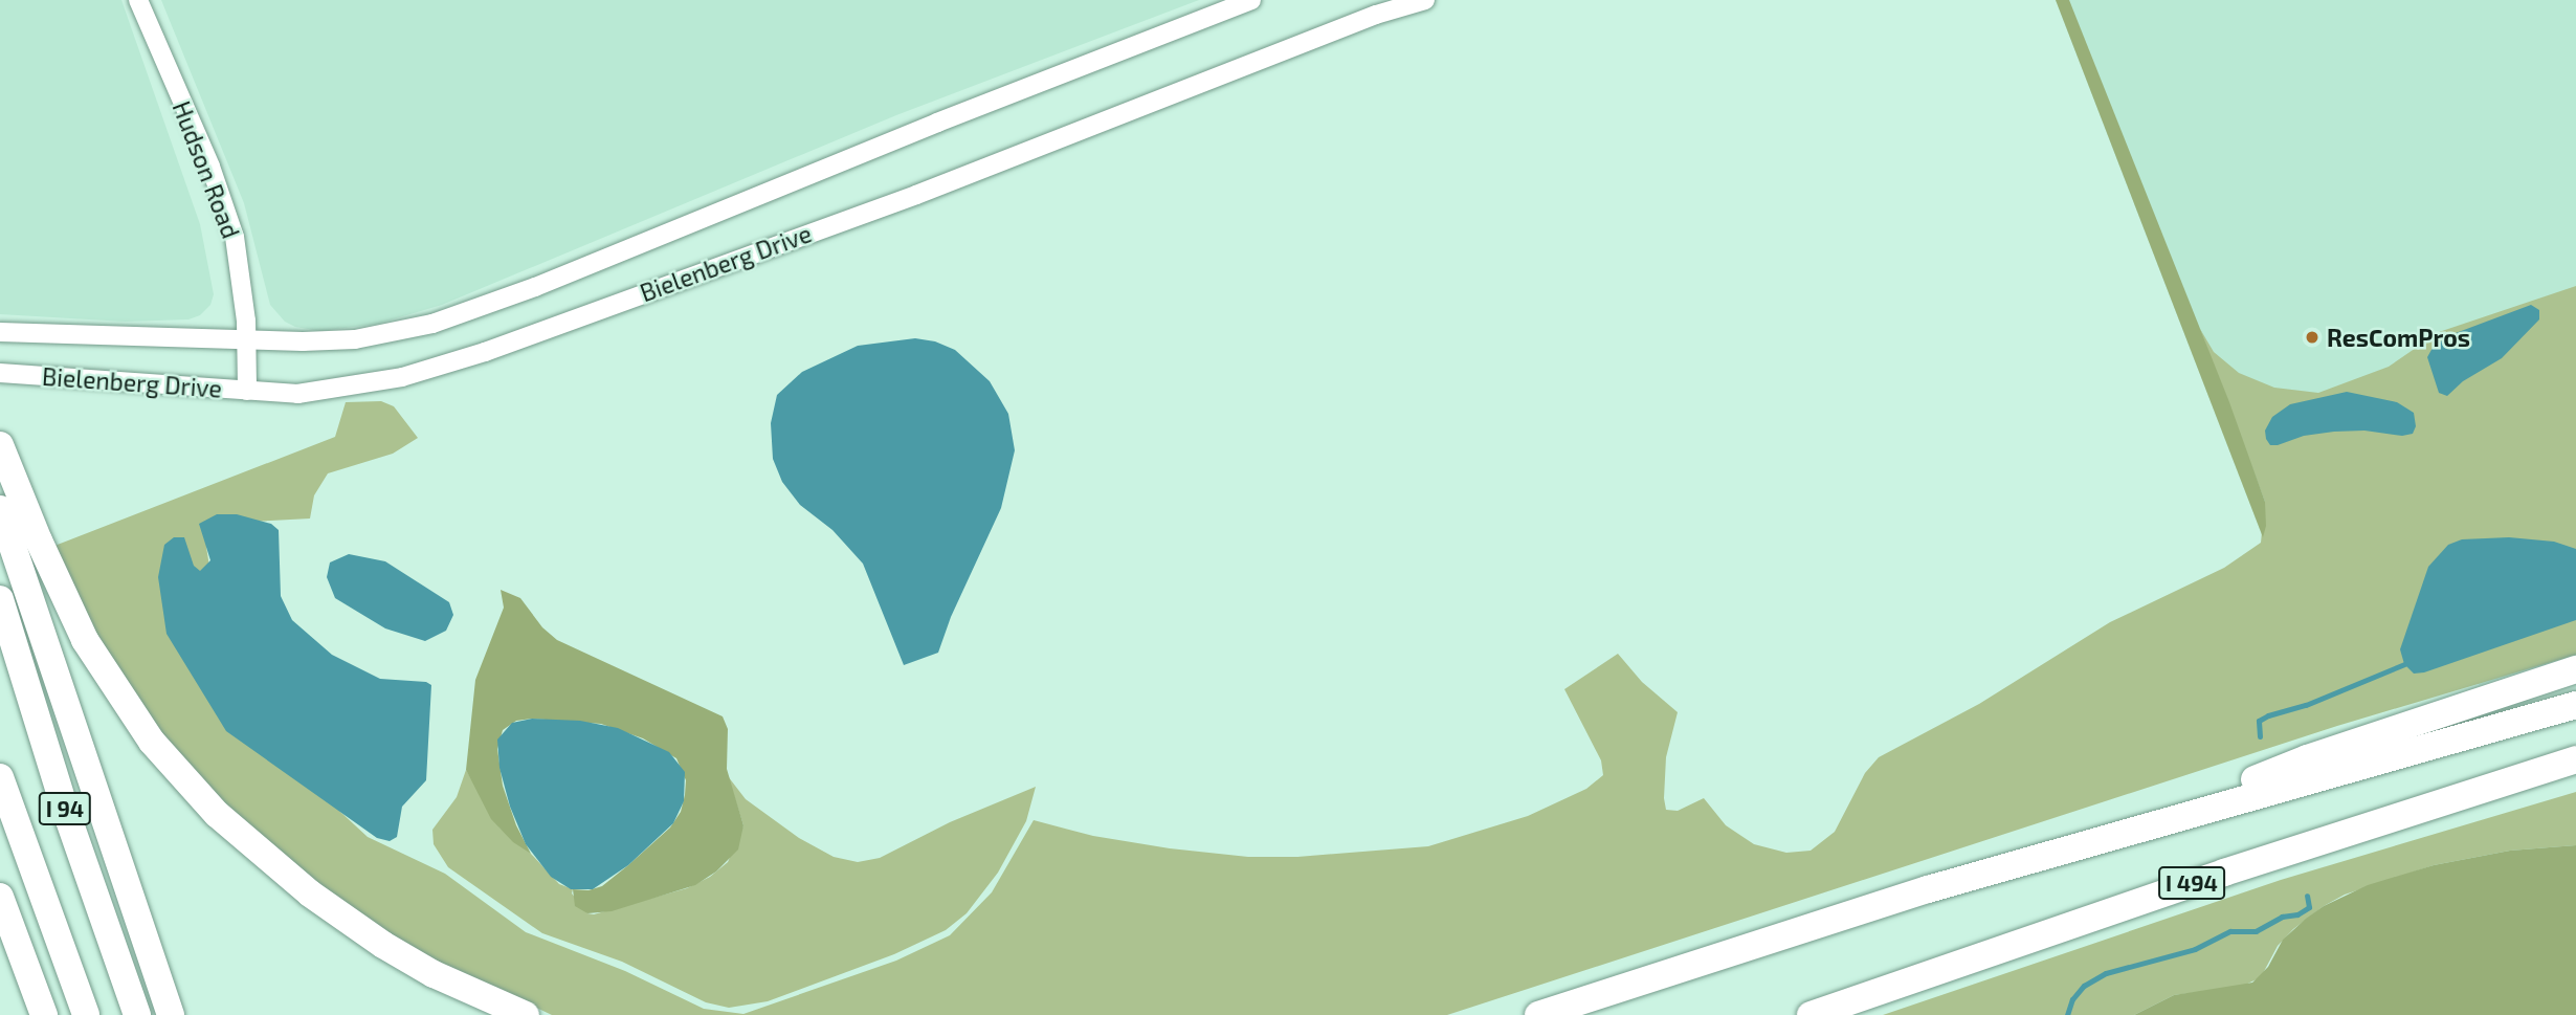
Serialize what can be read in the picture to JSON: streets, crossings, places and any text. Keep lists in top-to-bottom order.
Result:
{
  "streets": {
    "highway": ["I 94", "I 494"],
    "street": ["Hudson Road", "Bielenberg Drive"]
  },
  "crossings": [
    ["Hudson Road", "Bielenberg Drive"]
  ],
  "places": ["ResComPros"]
}
